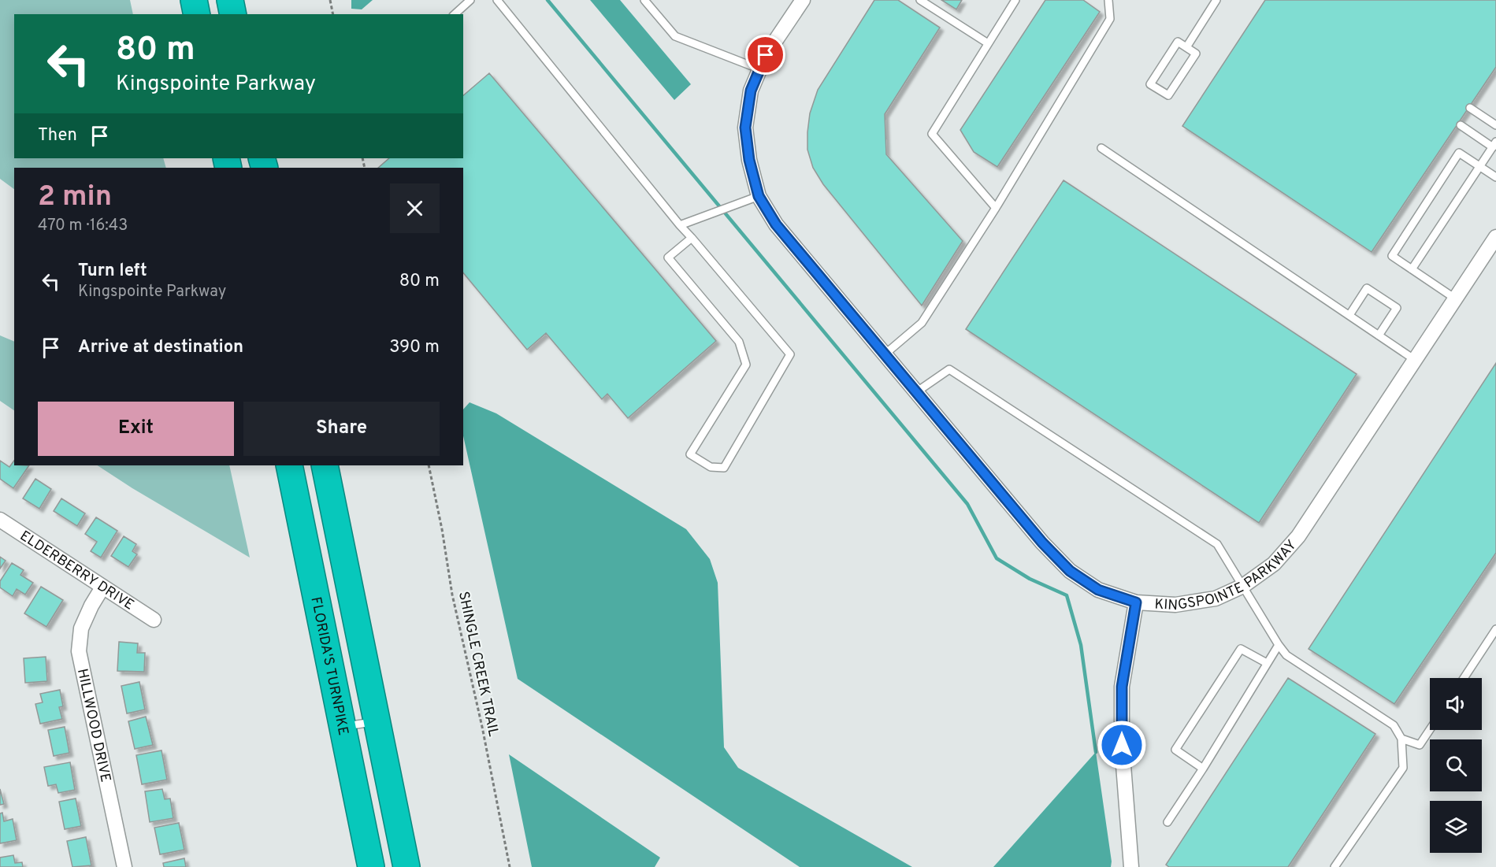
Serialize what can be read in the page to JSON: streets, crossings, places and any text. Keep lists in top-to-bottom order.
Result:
{
  "streets": {
    "highway": ["FLORIDA'S TURNPIKE"],
    "street": ["ELDERBERRY DRIVE", "KINGSPOINTE PARKWAY", "HILLWOOD DRIVE"],
    "path": ["SHINGLE CREEK TRAIL"]
  },
  "crossings": [
    ["ELDERBERRY DRIVE", "HILLWOOD DRIVE"]
  ],
  "page": {
    "turn": ["80 m", "Kingspointe Parkway"],
    "then": "Then",
    "heading": ["2 min", "470 m · 16:43"],
    "list": [
      {
        "name": "Turn left",
        "note": "Kingspointe Parkway",
        "value": "80 m"
      },
      {
        "name": "Arrive at destination",
        "value": "390 m"
      }
    ],
    "buttons": ["Exit", "Share"]
  }
}
